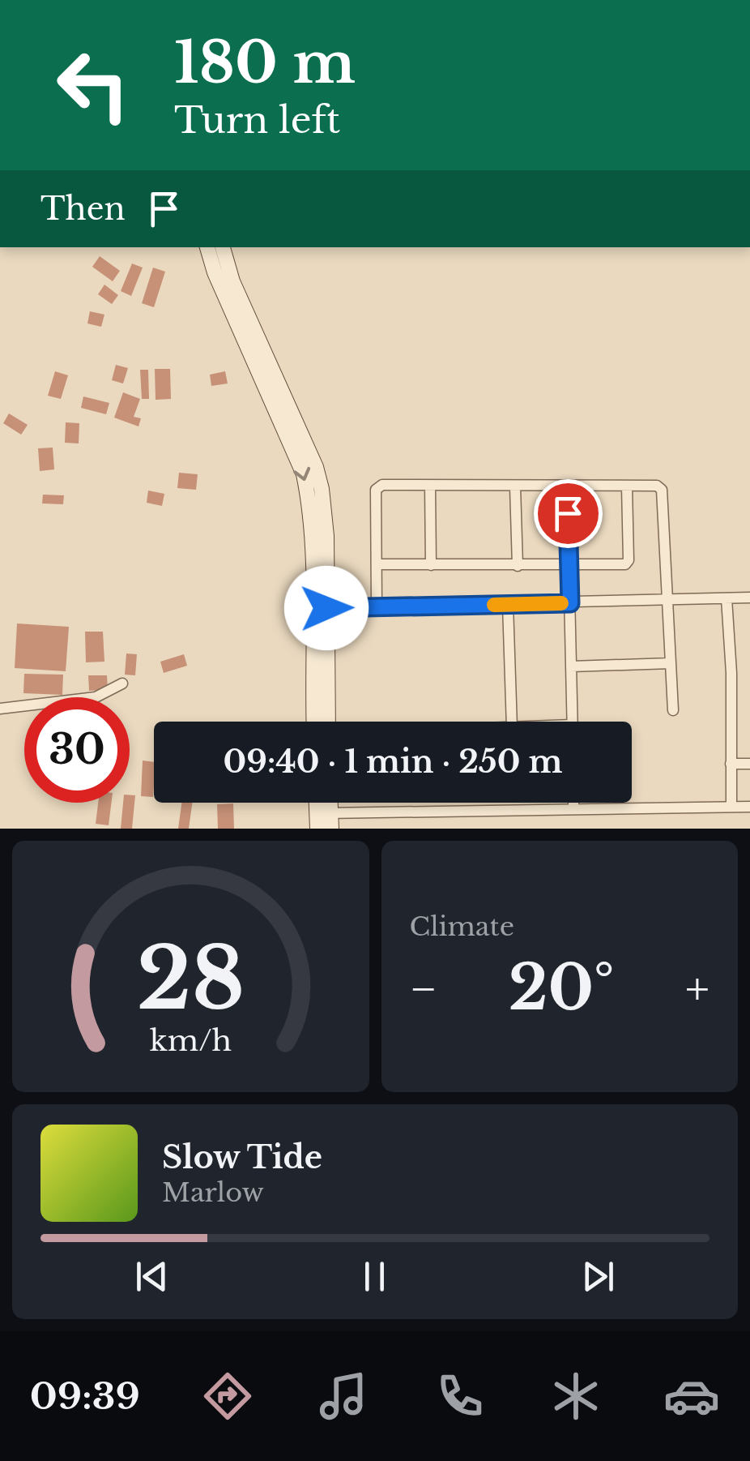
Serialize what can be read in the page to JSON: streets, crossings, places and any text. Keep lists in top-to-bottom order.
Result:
{
  "page": {
    "turn": ["180 m", "Turn left"],
    "then": "Then",
    "limit": "30",
    "trip": "09:40 · 1 min · 250 m",
    "tile": "Climate",
    "heat": ["−", "20°", "+"],
    "song": ["Slow Tide", "Marlow"],
    "tabs": "09:39",
    "gauge": ["28", "km/h"]
  }
}
